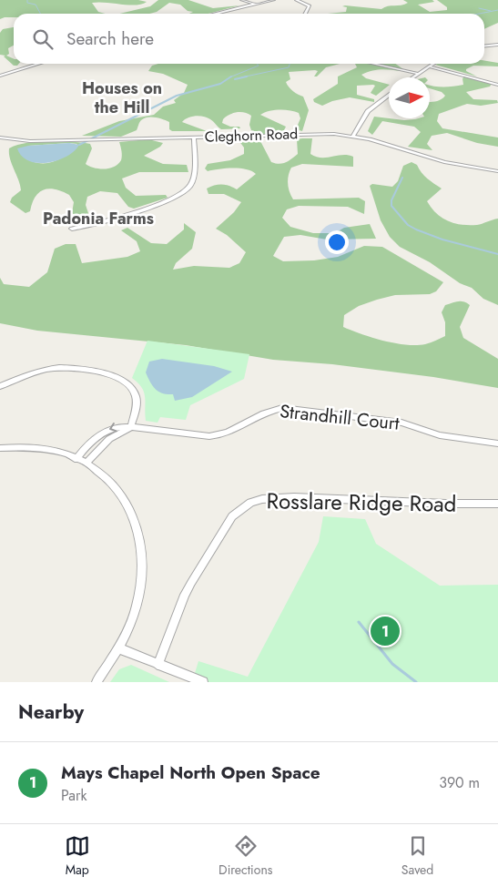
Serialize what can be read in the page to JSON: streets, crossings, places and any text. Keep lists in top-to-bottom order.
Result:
{
  "streets": {
    "street": ["Cleghorn Road", "Strandhill Court", "Rosslare Ridge Road"]
  },
  "districts": ["Houses on the Hill", "Padonia Farms"],
  "north": "right",
  "page": {
    "search": "Search here",
    "pins": "1",
    "heading": "Nearby",
    "list": [
      {
        "mark": "1",
        "name": "Mays Chapel North Open Space",
        "note": "Park",
        "value": "390 m"
      }
    ],
    "nav": ["Map", "Directions", "Saved"]
  }
}
